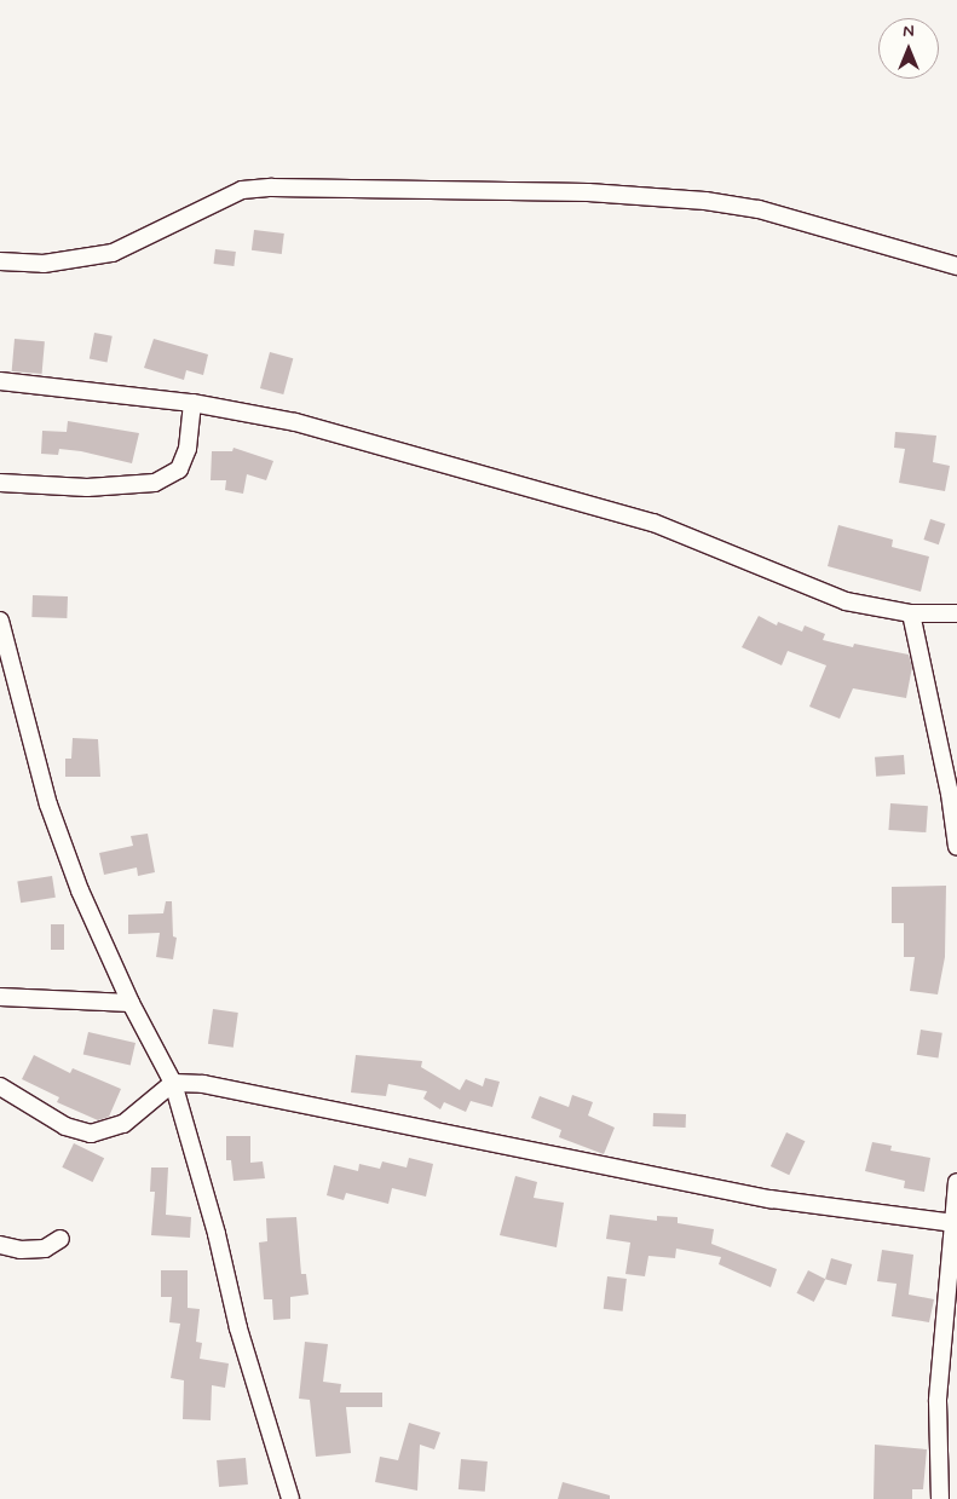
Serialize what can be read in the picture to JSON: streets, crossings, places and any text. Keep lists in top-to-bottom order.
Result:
{
  "north": "top"
}
